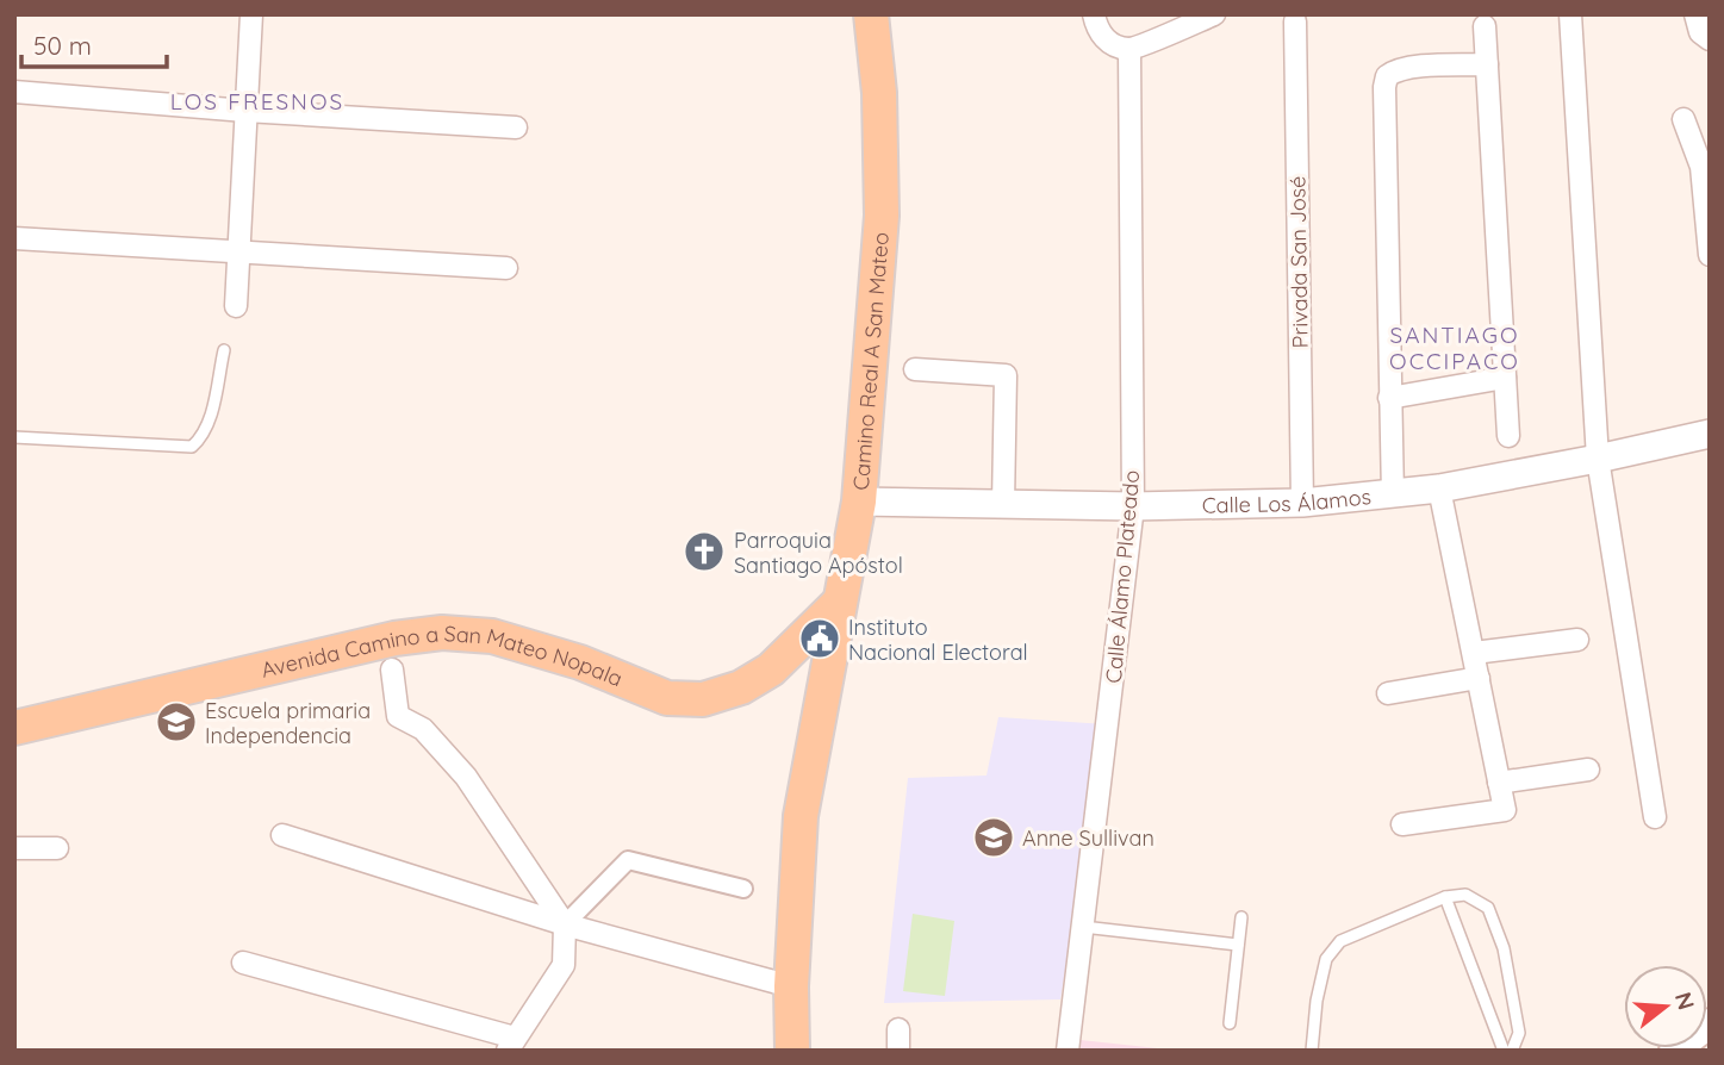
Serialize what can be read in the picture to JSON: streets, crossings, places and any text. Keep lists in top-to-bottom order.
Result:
{
  "streets": {
    "main road": ["Camino Real A San Mateo", "Avenida Camino a San Mateo Nopala"],
    "street": ["Privada San José", "Calle Los Álamos", "Calle Álamo Plateado"]
  },
  "crossings": [
    ["Privada San José", "Calle Los Álamos"],
    ["Camino Real A San Mateo", "Calle Los Álamos"],
    ["Camino Real A San Mateo", "Avenida Camino a San Mateo Nopala"],
    ["Calle Los Álamos", "Calle Álamo Plateado"]
  ],
  "districts": ["LOS FRESNOS", "SANTIAGO OCCIPACO"],
  "places": {
    "church": ["Parroquia Santiago Apóstol"],
    "public building": ["Instituto Nacional Electoral"],
    "school or university": ["Escuela primaria Independencia", "Anne Sullivan"]
  },
  "scale_bar": "50 m",
  "north": "right"
}
